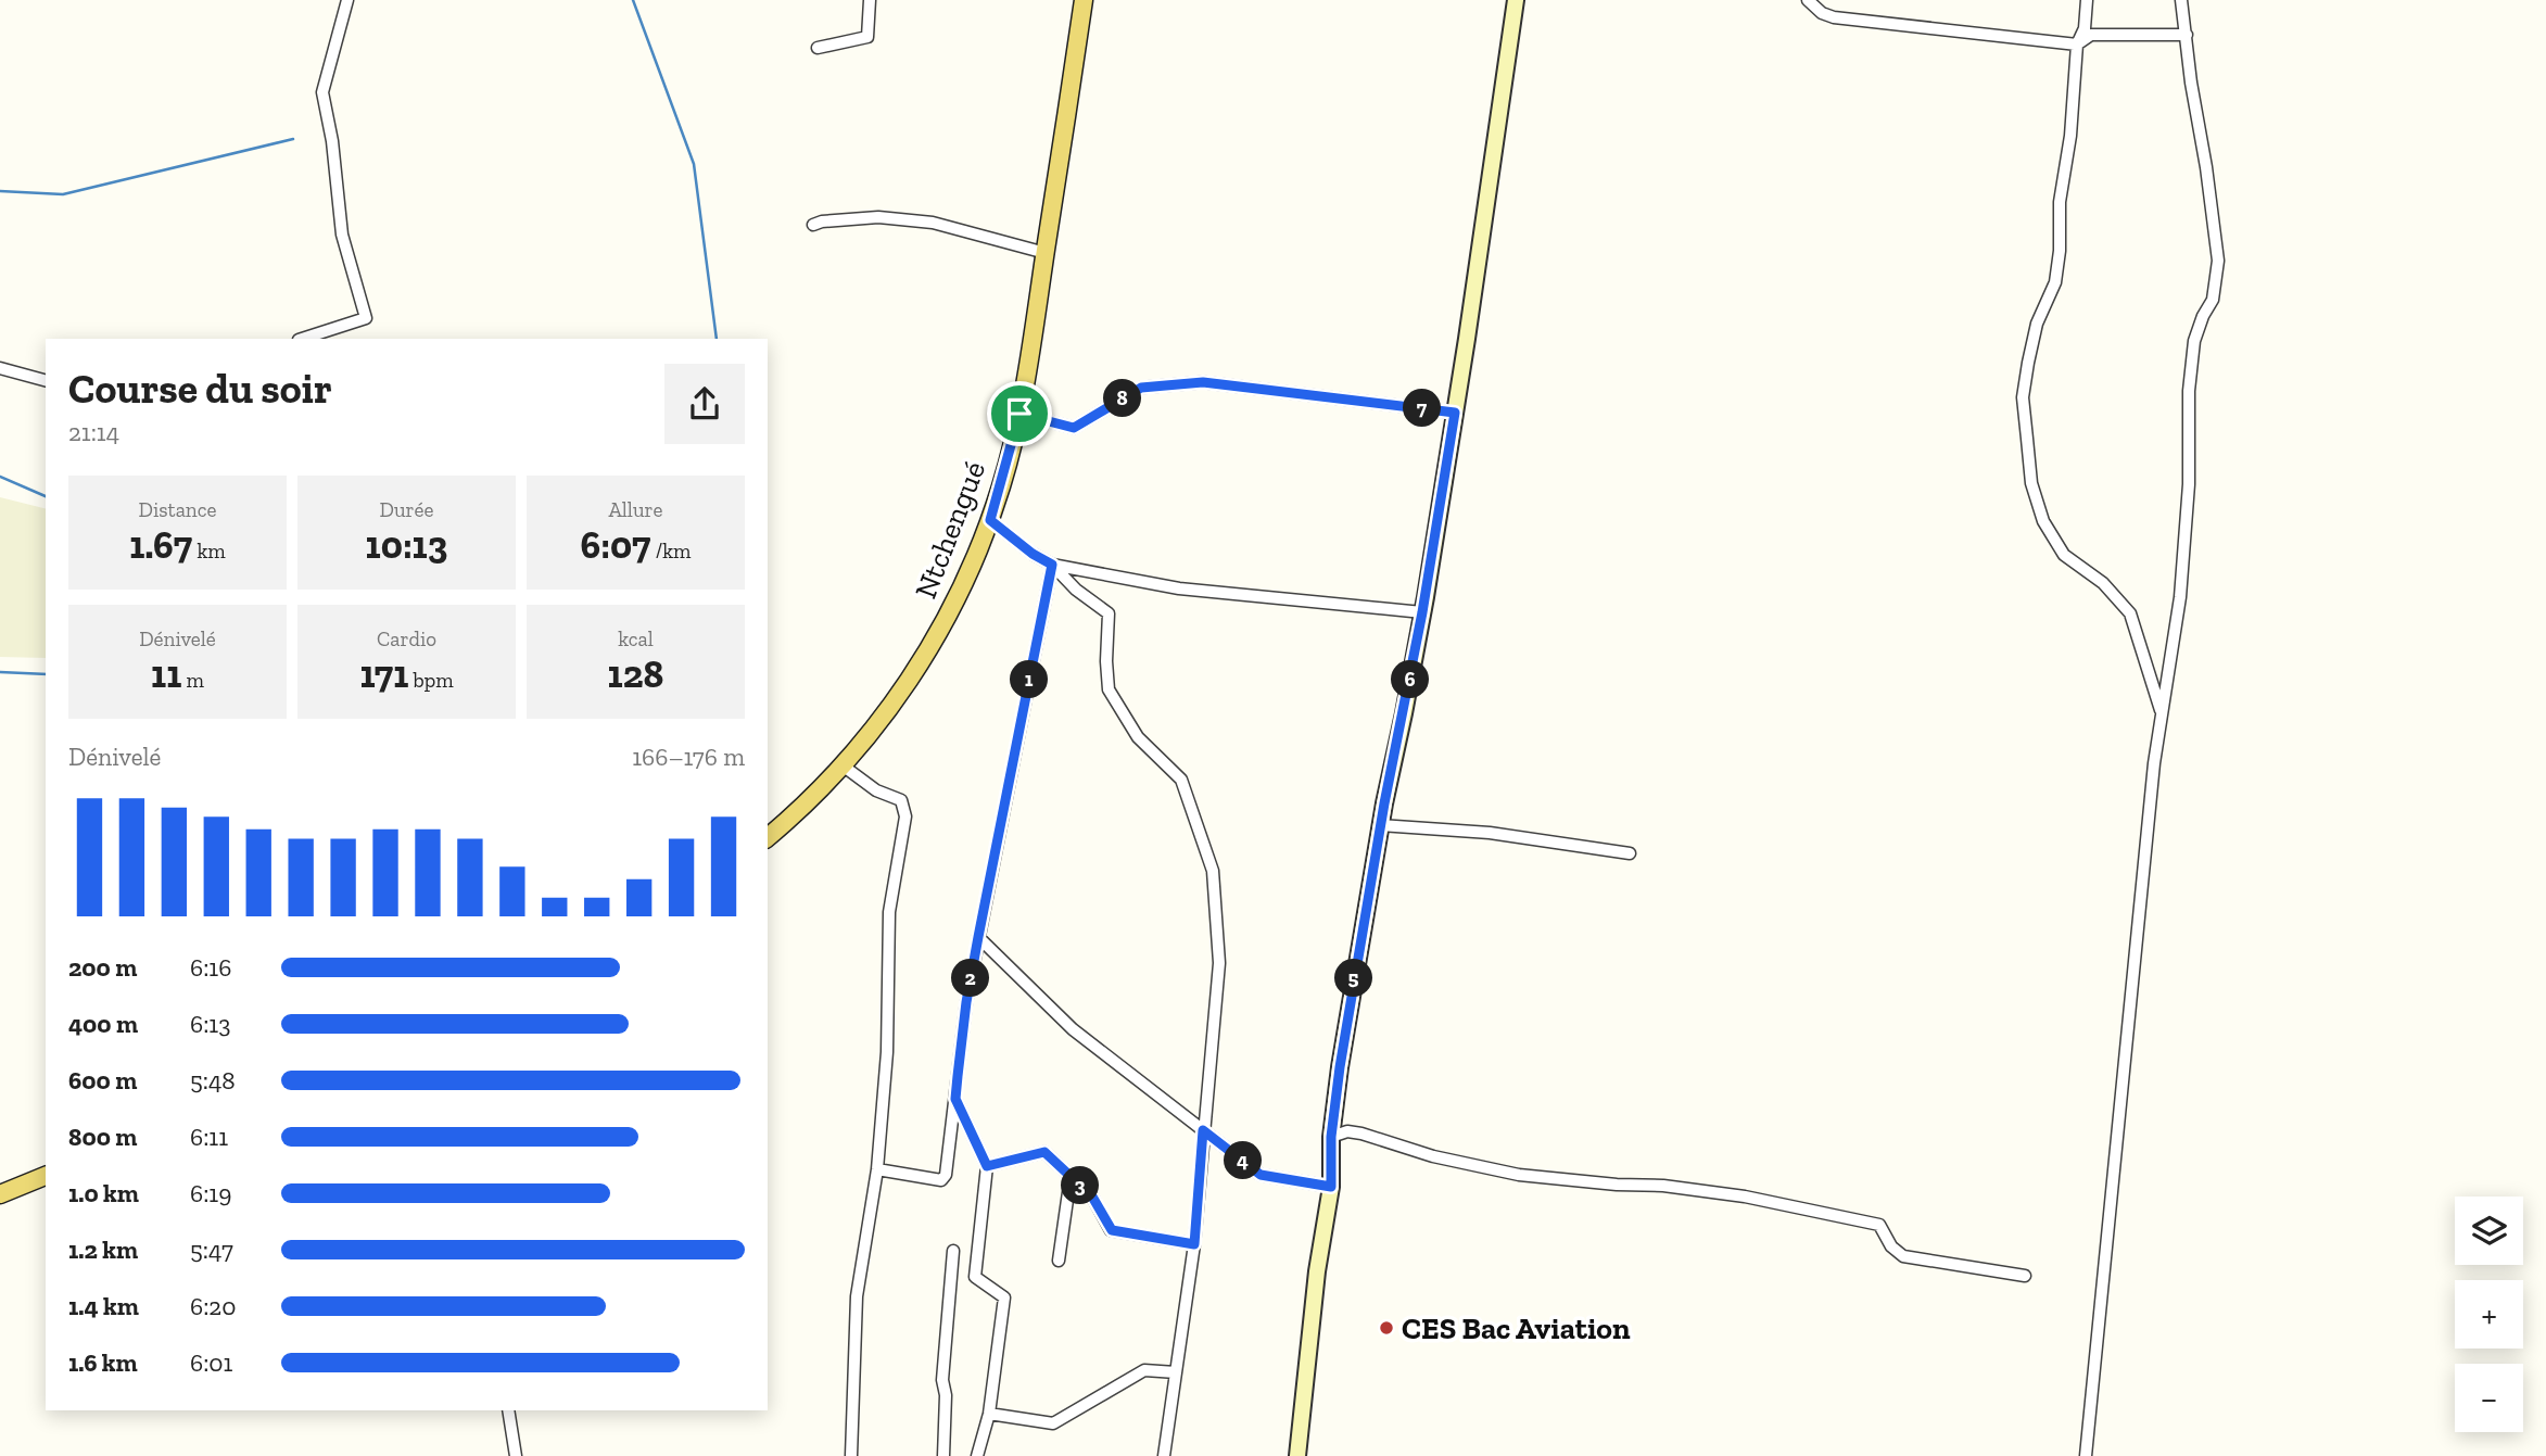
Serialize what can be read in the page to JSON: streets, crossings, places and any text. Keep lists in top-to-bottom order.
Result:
{
  "streets": {
    "main road": ["Ntchengué"]
  },
  "places": ["CES Bac Aviation"],
  "page": {
    "heading": ["Course du soir", "21:14"],
    "pins": [
      "8",
      "7",
      "1",
      "6",
      "2",
      "5",
      "4",
      "3"
    ],
    "stats": [
      ["Distance", "1.67 km"],
      ["Durée", "10:13"],
      ["Allure", "6:07 /km"],
      ["Dénivelé", "11 m"],
      ["Cardio", "171 bpm"],
      ["kcal", "128"]
    ],
    "chart": ["Dénivelé", "166–176 m"],
    "list": [
      {
        "name": "200 m",
        "note": "6:16"
      },
      {
        "name": "400 m",
        "note": "6:13"
      },
      {
        "name": "600 m",
        "note": "5:48"
      },
      {
        "name": "800 m",
        "note": "6:11"
      },
      {
        "name": "1.0 km",
        "note": "6:19"
      },
      {
        "name": "1.2 km",
        "note": "5:47"
      },
      {
        "name": "1.4 km",
        "note": "6:20"
      },
      {
        "name": "1.6 km",
        "note": "6:01"
      }
    ],
    "map_buttons": ["+", "−"]
  }
}
